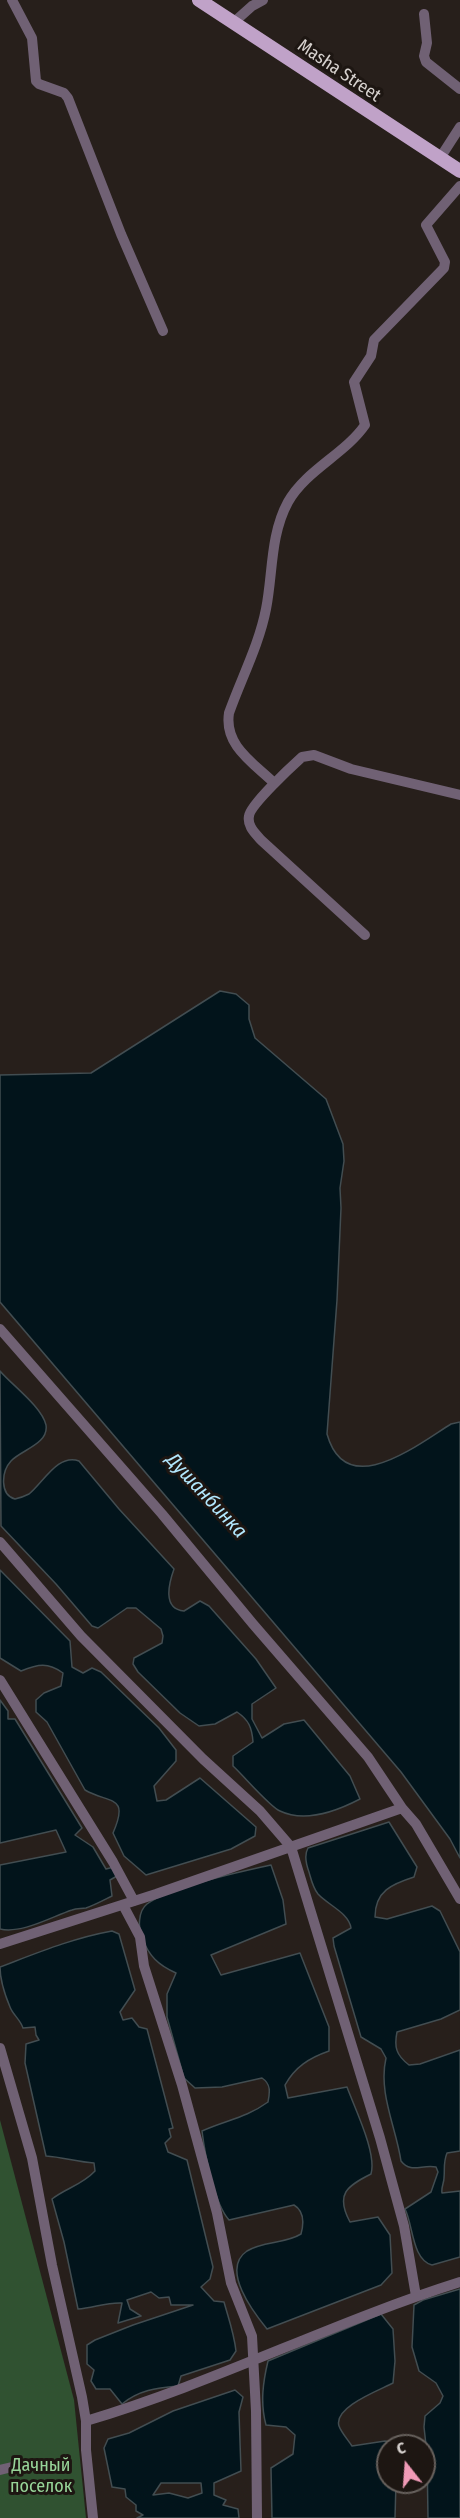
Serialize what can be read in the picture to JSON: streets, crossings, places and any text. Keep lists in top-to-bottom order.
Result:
{
  "streets": {
    "main road": ["Masha Street"]
  },
  "water": ["Душанбинка"],
  "parks": ["Дачный поселок"],
  "north": "top"
}
